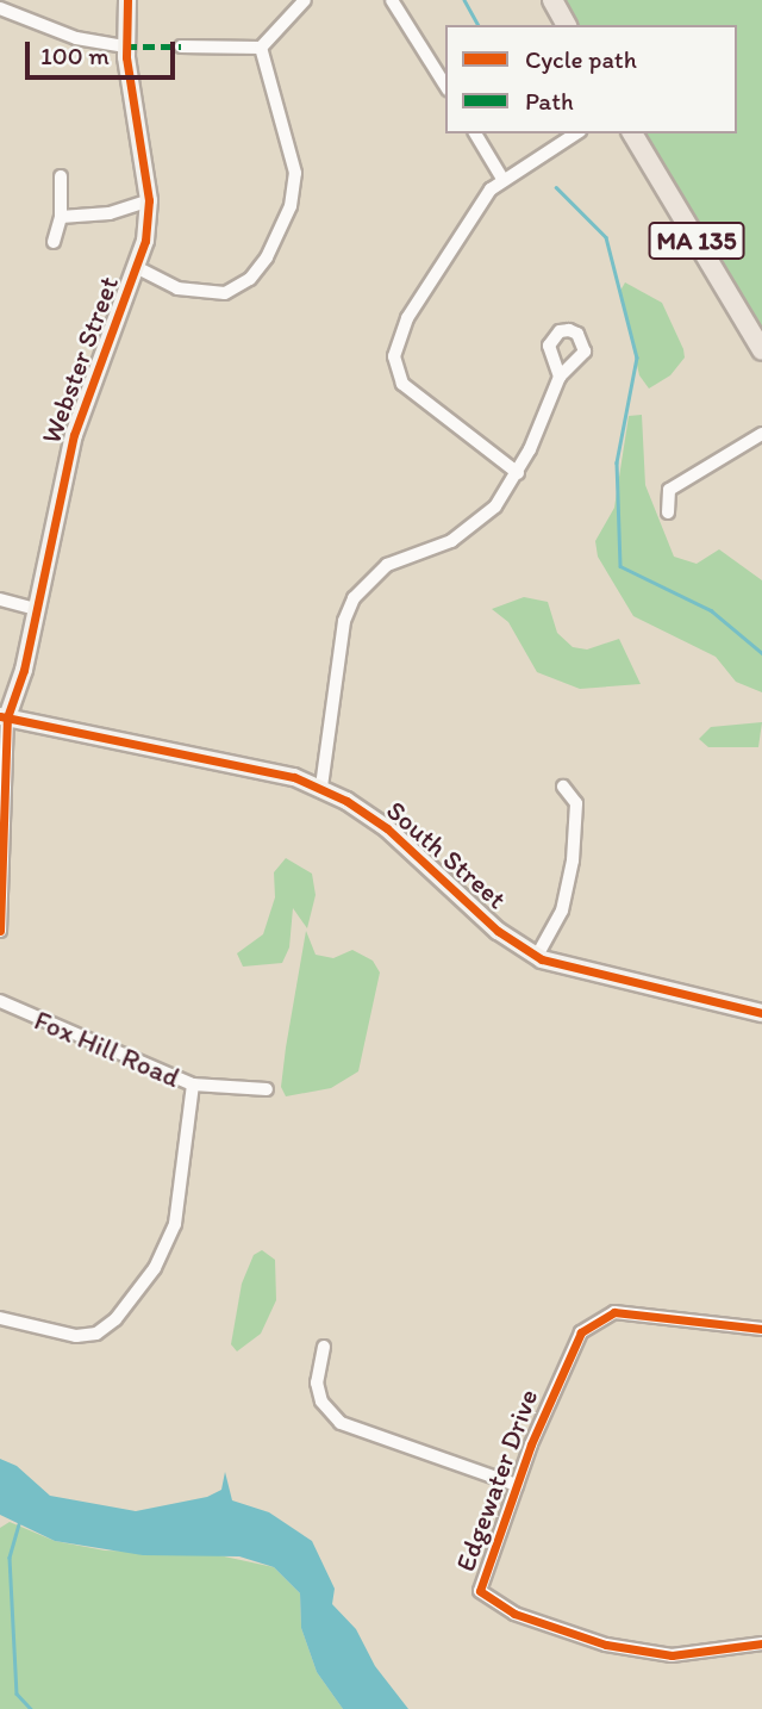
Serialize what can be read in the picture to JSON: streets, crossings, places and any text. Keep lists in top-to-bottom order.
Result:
{
  "streets": {
    "main road": ["MA 135"],
    "street": [
      "Webster Street",
      "South Street",
      "Fox Hill Road",
      "Edgewater Drive"
    ]
  },
  "crossings": [
    ["Webster Street", "South Street"]
  ],
  "legend": ["Cycle path", "Path"],
  "scale_bar": "100 m"
}
